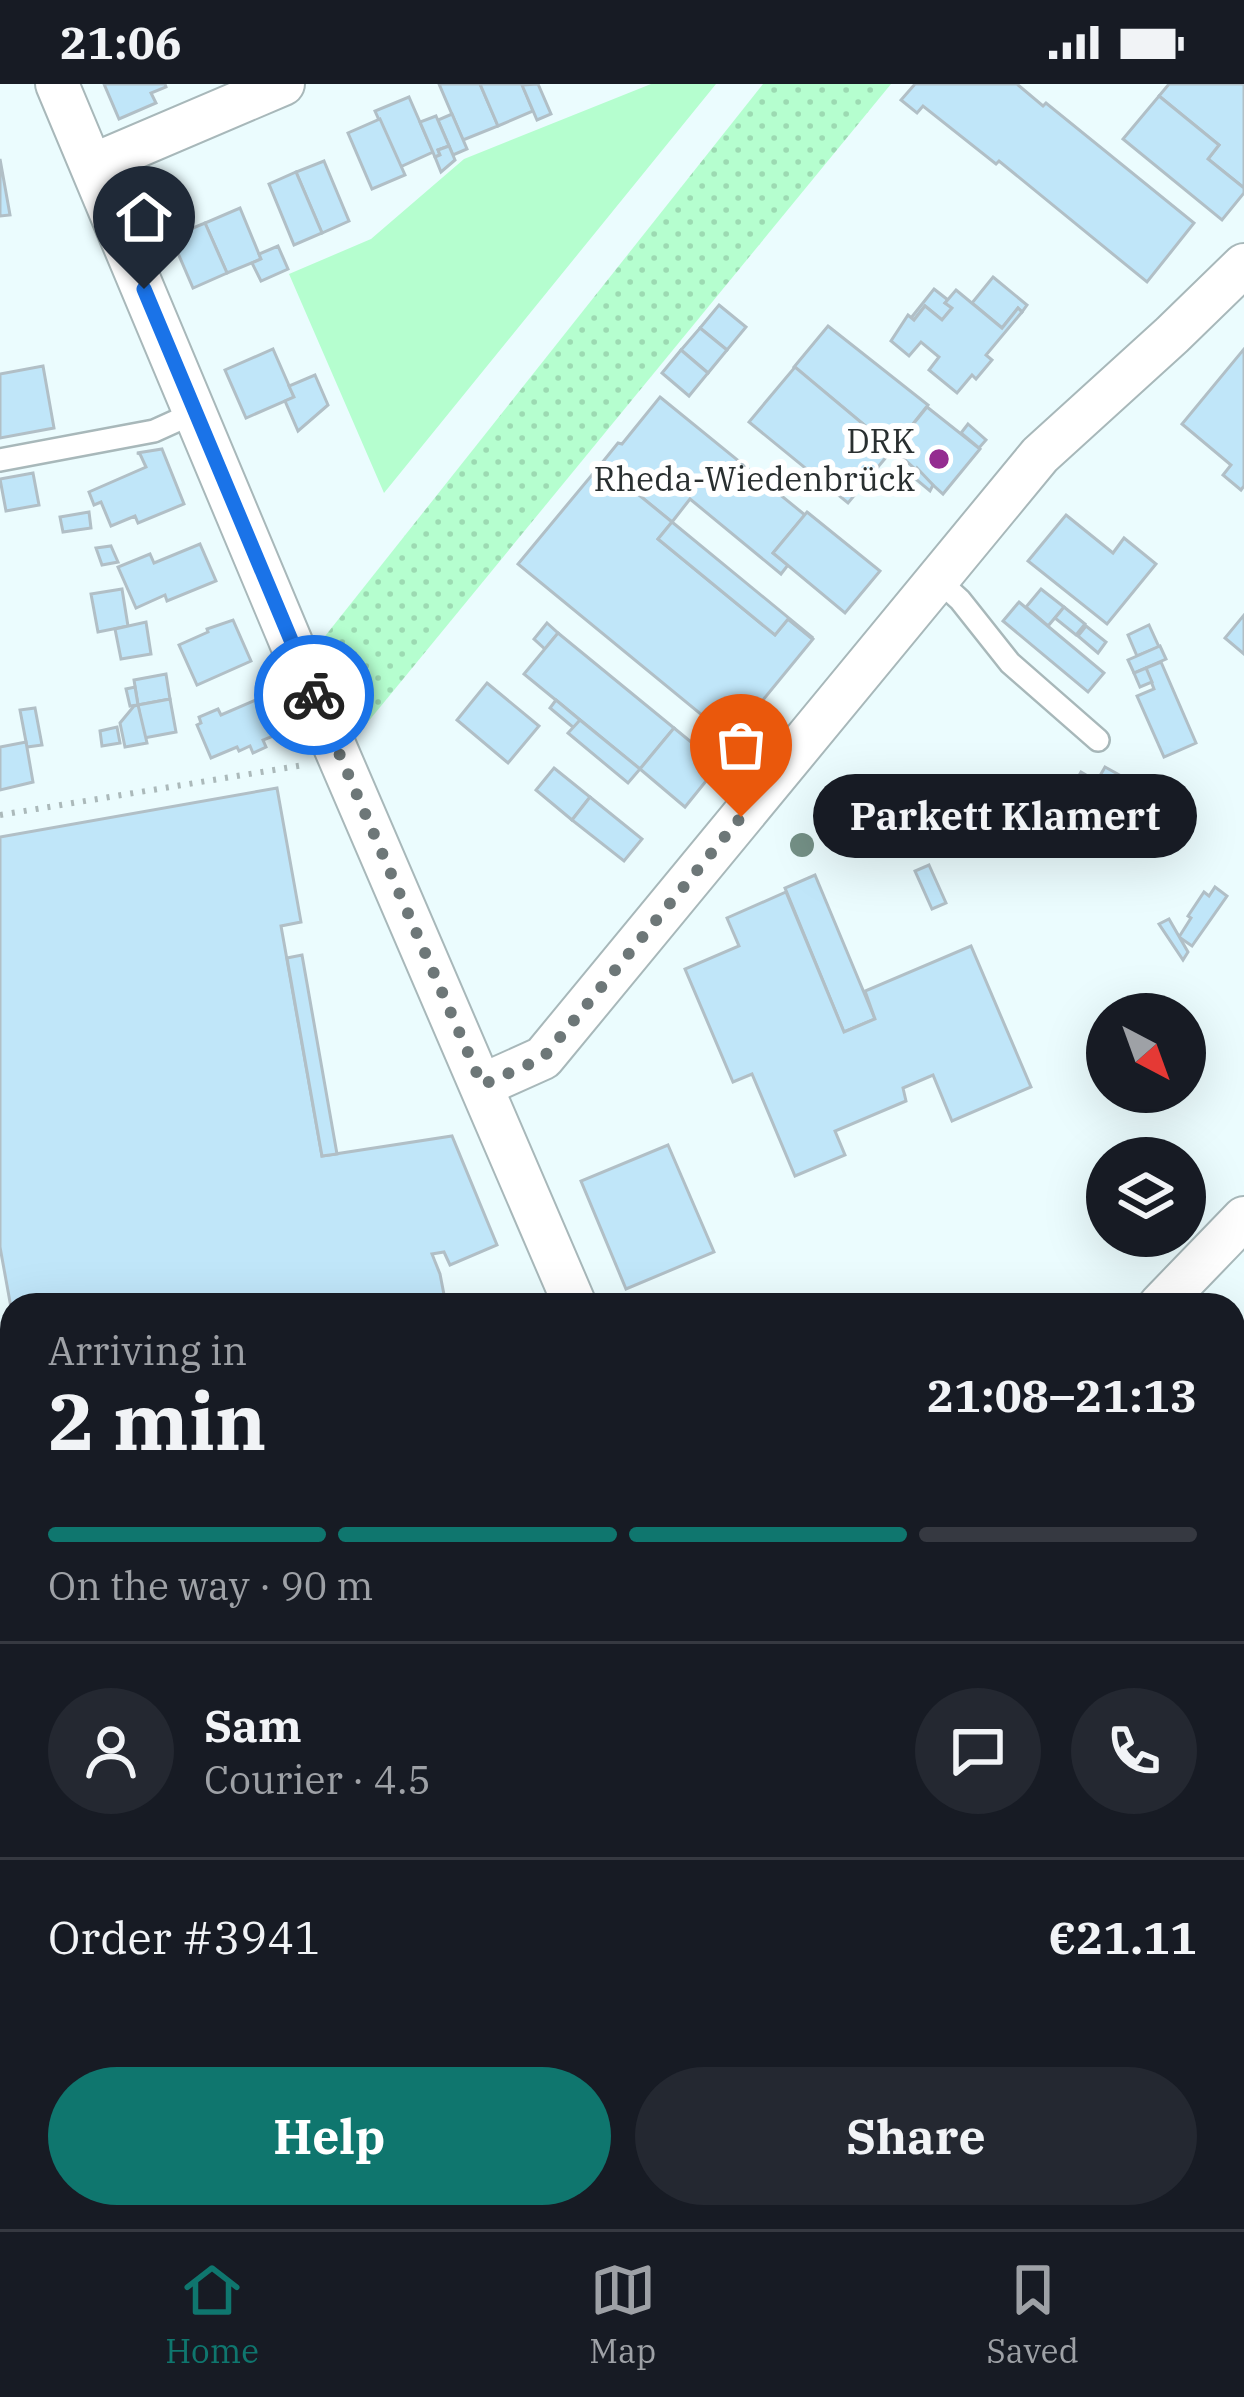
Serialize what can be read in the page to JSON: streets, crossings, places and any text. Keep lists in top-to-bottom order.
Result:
{
  "places": ["DRK Rheda-Wiedenbrück", "Parkett Klamert"],
  "north": "bottom right",
  "page": {
    "status": "21:06",
    "bubble": "Parkett Klamert",
    "heading": ["2 min", "Arriving in", "21:08–21:13"],
    "panel": [
      "Sam",
      "Courier · 4.5",
      "Order #3941",
      "€21.11"
    ],
    "bar": "On the way · 90 m",
    "buttons": ["Help", "Share"],
    "tabs": ["Home", "Map", "Saved"]
  }
}
